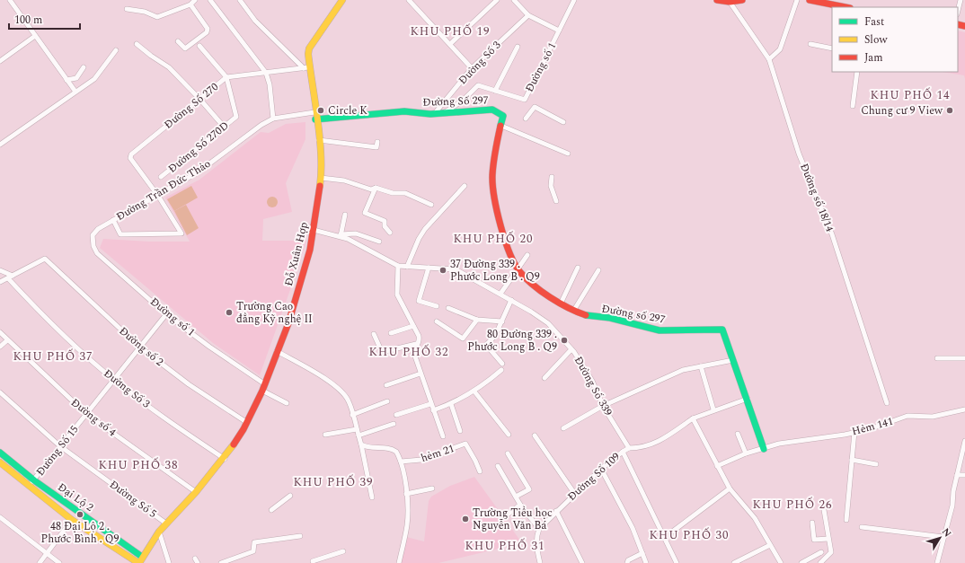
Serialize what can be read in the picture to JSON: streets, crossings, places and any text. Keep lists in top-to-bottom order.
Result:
{
  "streets": {
    "street": [
      "Đường Số 3",
      "Đường số 1",
      "Đường Số 297",
      "Đường Số 270",
      "Đường Số 270D",
      "Đường Trần Đức Thảo",
      "Đường số 18/14",
      "Đỗ Xuân Hợp",
      "Đường số 297",
      "Đường số 2",
      "Đường Số 339",
      "Đường số 4",
      "Hẻm 141",
      "Đường Số 15",
      "hẻm 21",
      "Đường Số 109",
      "Đại Lộ 2",
      "Đường Số 5"
    ]
  },
  "crossings": [
    ["Đường Số 3", "Đường Số 297"],
    ["Đường Số 3", "Đỗ Xuân Hợp"],
    ["Đường Số 3", "Đường Số 15"],
    ["Đường số 1", "Đường Số 297"],
    ["Đường số 1", "Đường Trần Đức Thảo"],
    ["Đường số 1", "Đỗ Xuân Hợp"],
    ["Đường số 1", "Đường Số 15"],
    ["Đường Số 297", "Đỗ Xuân Hợp"],
    ["Đường Số 270", "Đường Số 270D"],
    ["Đường Số 270", "Đường Trần Đức Thảo"],
    ["Đường Số 270", "Đỗ Xuân Hợp"],
    ["Đường Trần Đức Thảo", "Đỗ Xuân Hợp"],
    ["Đỗ Xuân Hợp", "Đường số 2"],
    ["Đỗ Xuân Hợp", "Đường Số 339"],
    ["Đỗ Xuân Hợp", "Đường số 4"],
    ["Đỗ Xuân Hợp", "Đại Lộ 2"],
    ["Đỗ Xuân Hợp", "Đường Số 5"],
    ["Đường số 297", "Hẻm 141"],
    ["Đường số 2", "Đường Số 15"],
    ["Đường Số 339", "Đường Số 109"],
    ["Đường số 4", "Đường Số 15"],
    ["Đường Số 15", "Đại Lộ 2"],
    ["Đường Số 15", "Đường Số 5"]
  ],
  "districts": [
    "KHU PHỐ 19",
    "KHU PHỐ 14",
    "KHU PHỐ 20",
    "KHU PHỐ 32",
    "KHU PHỐ 37",
    "KHU PHỐ 38",
    "KHU PHỐ 39",
    "KHU PHỐ 26",
    "KHU PHỐ 30",
    "KHU PHỐ 31"
  ],
  "places": [
    "Circle K",
    "Chung cư 9 View",
    "37 Đường 339 . Phước Long B . Q9",
    "Trường Cao đẳng Kỹ nghệ II",
    "80 Đường 339 . Phước Long B . Q9",
    "48 Đại Lộ 2 . Phước Bình . Q9",
    "Trường Tiểu học Nguyễn Văn Bá"
  ],
  "legend": ["Fast", "Slow", "Jam"],
  "scale_bar": "100 m",
  "north": "top right"
}
